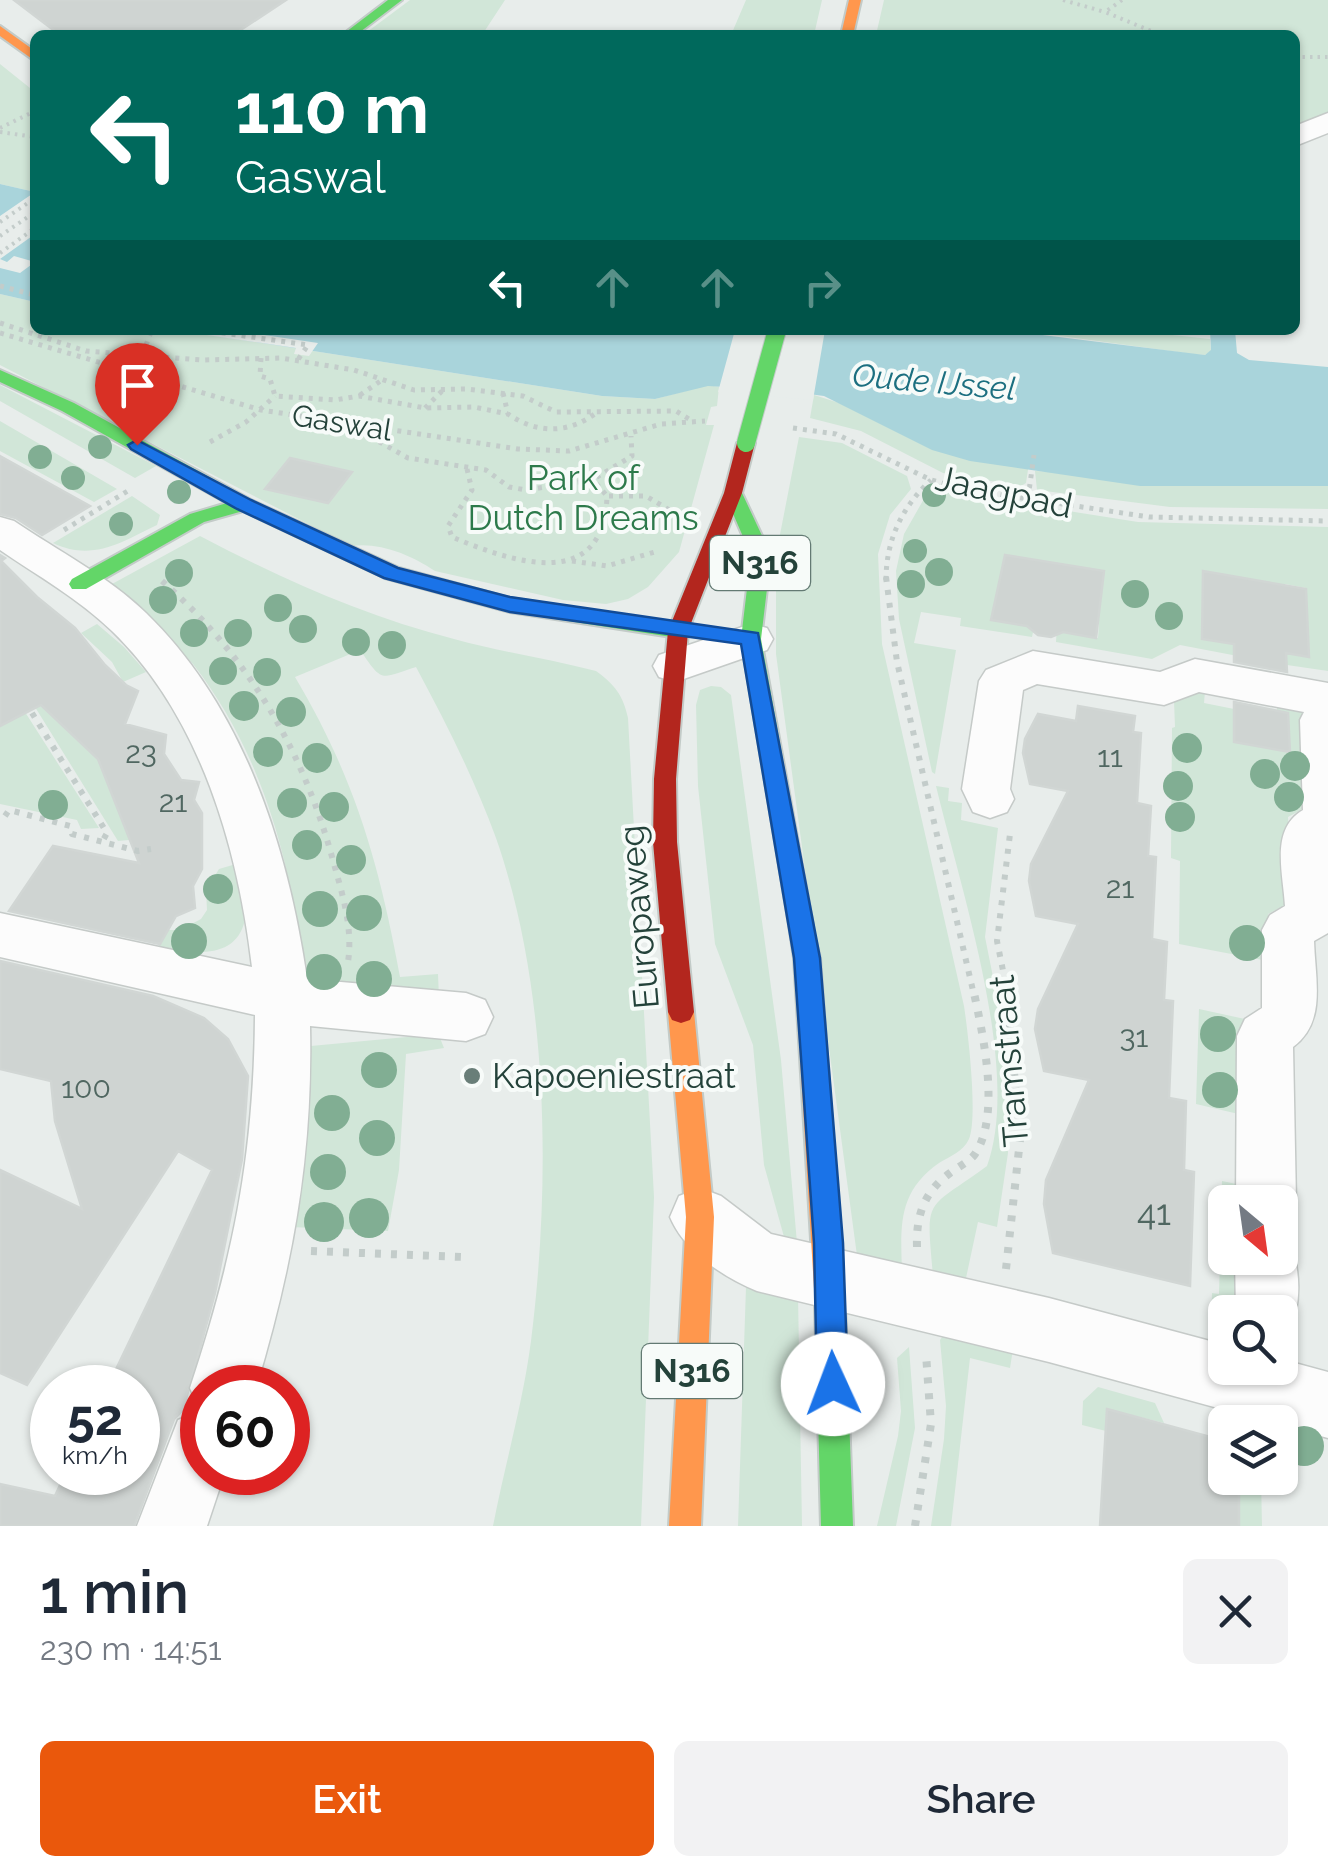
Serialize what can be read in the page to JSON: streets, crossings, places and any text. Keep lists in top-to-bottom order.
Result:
{
  "streets": {
    "main road": ["N316", "Europaweg"],
    "path": ["Gaswal", "Jaagpad", "Tramstraat"]
  },
  "crossings": [
    ["N316", "Europaweg"]
  ],
  "water": ["Oude IJssel"],
  "parks": ["Park of Dutch Dreams"],
  "places": ["Kapoeniestraat"],
  "house_numbers": [
    "23",
    "11",
    "21",
    "21",
    "31",
    "100",
    "41"
  ],
  "north": "bottom right",
  "page": {
    "turn": ["110 m", "Gaswal"],
    "speed": "52 km/h",
    "limit": "60",
    "heading": ["1 min", "230 m · 14:51"],
    "buttons": ["Exit", "Share"]
  }
}
